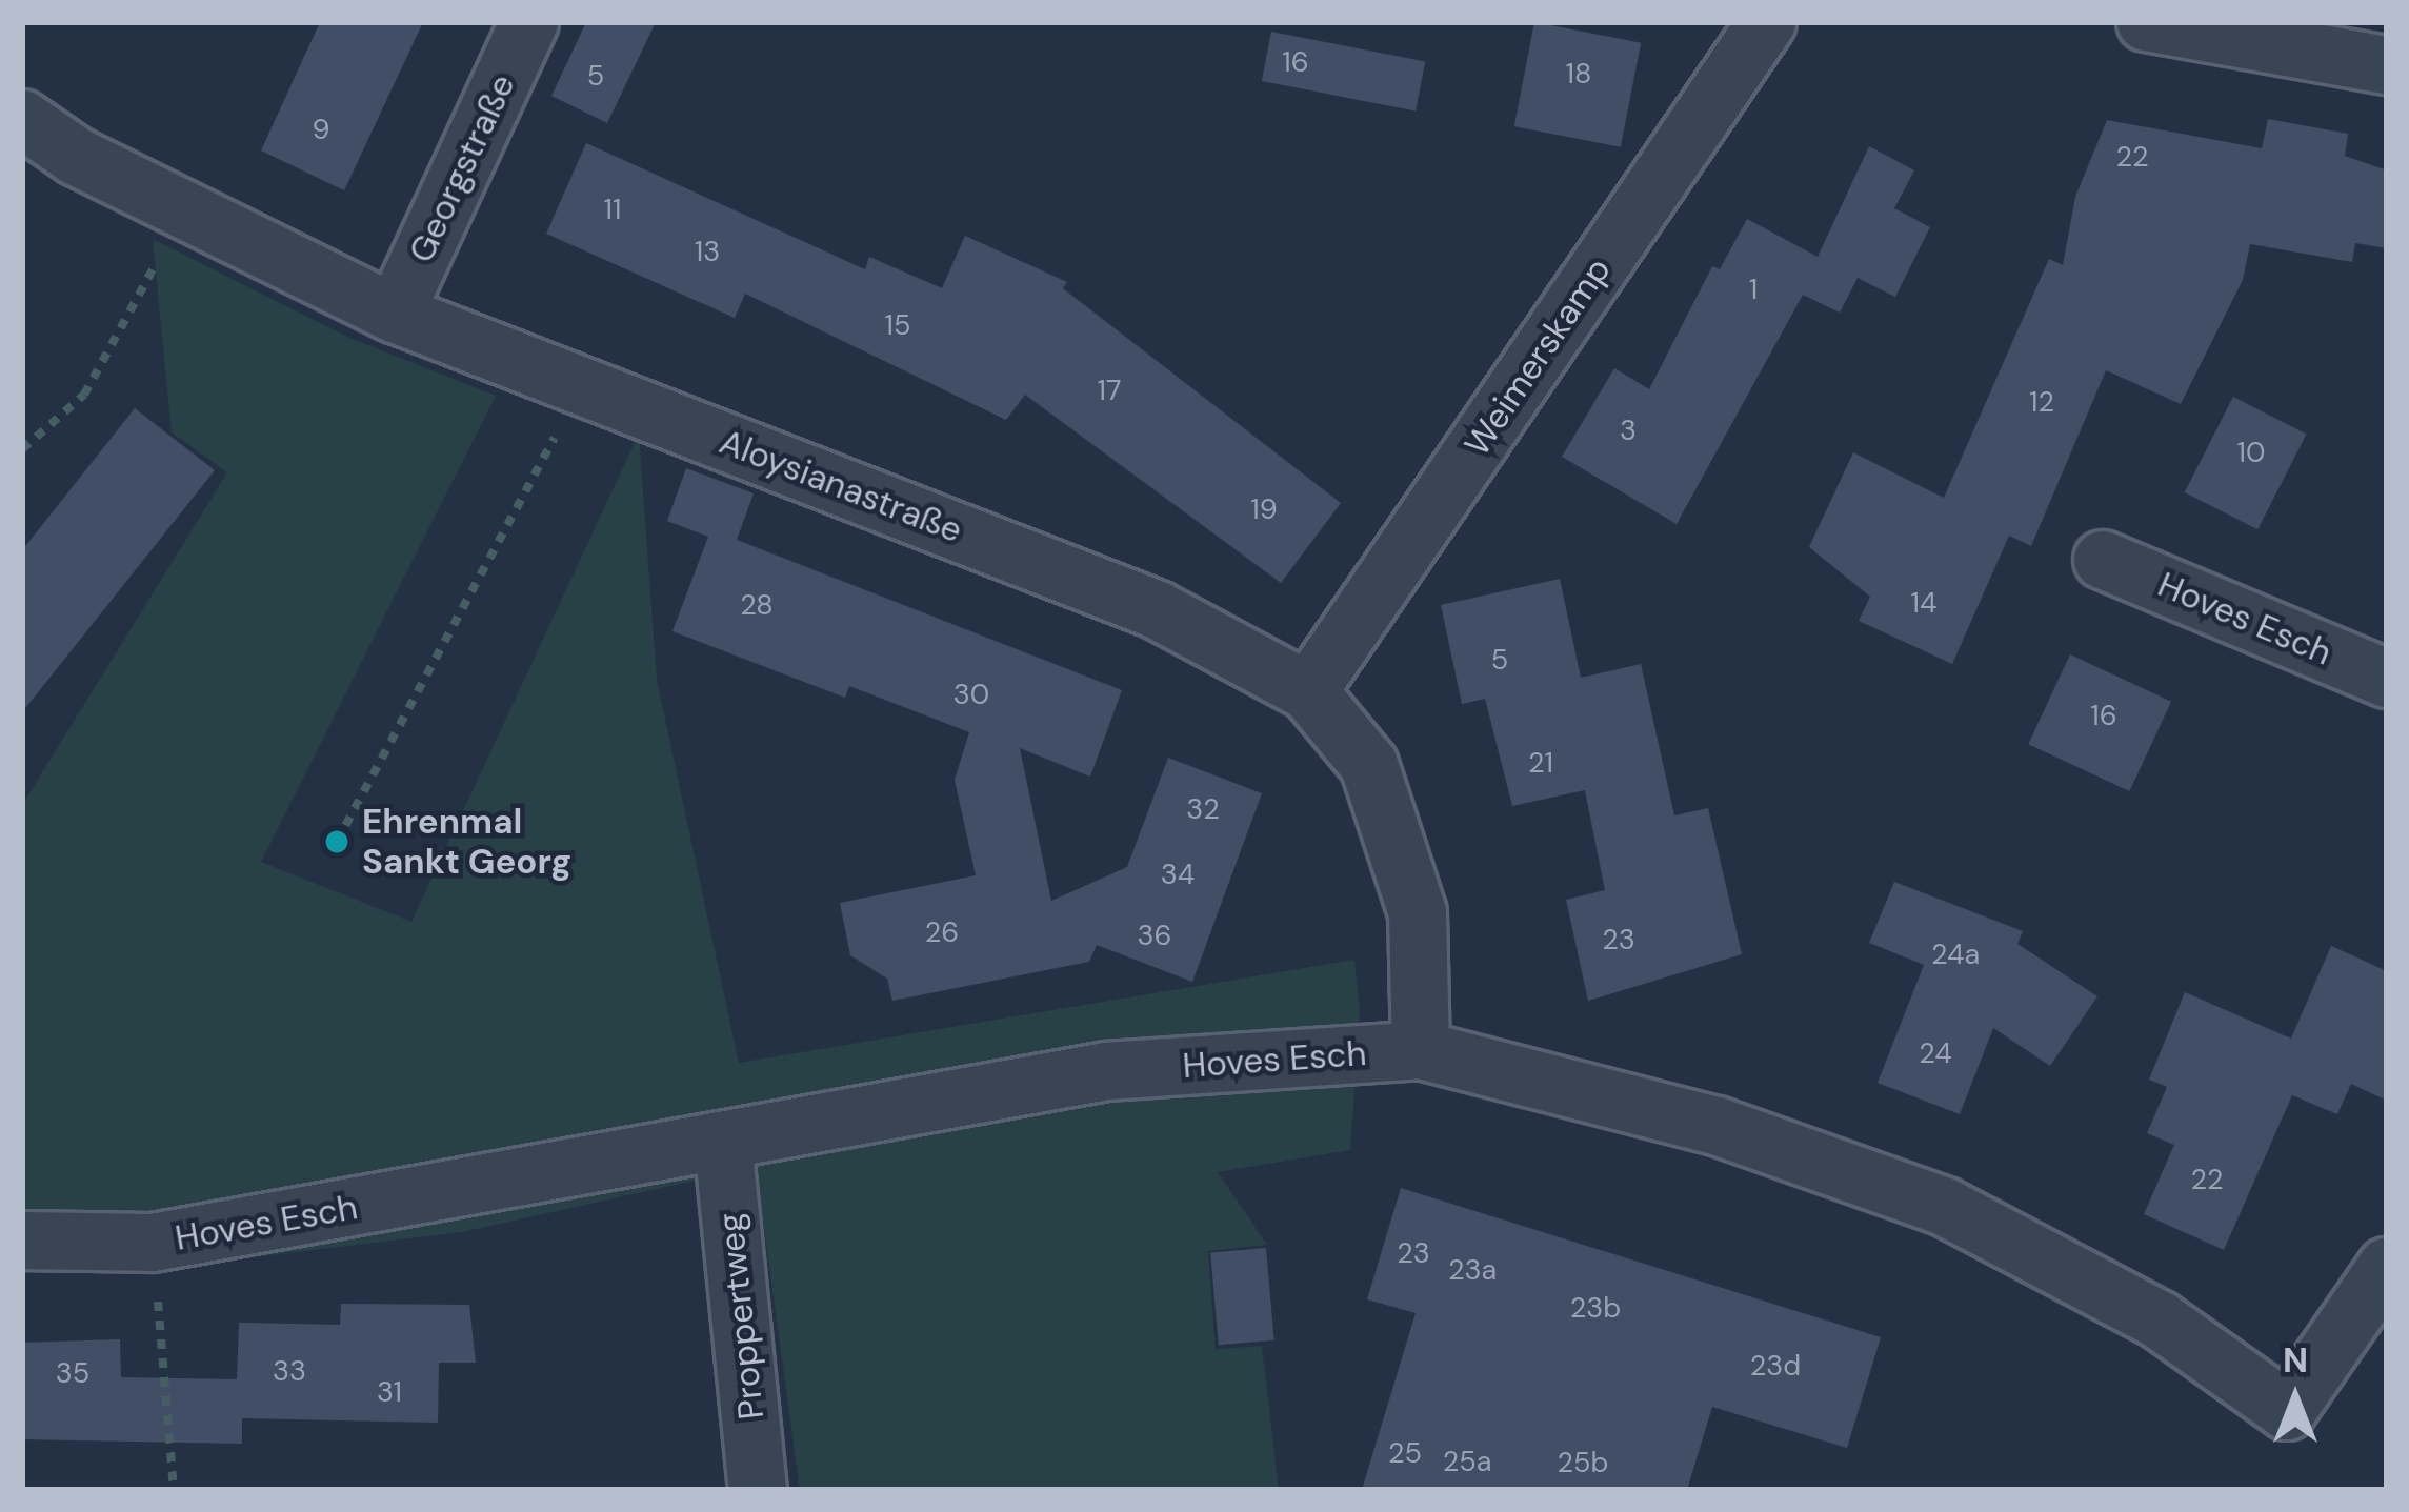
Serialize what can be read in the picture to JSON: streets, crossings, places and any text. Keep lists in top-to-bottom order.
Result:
{
  "streets": {
    "street": [
      "Georgstraße",
      "Weimerskamp",
      "Aloysianastraße",
      "Hoves Esch",
      "Proppertweg"
    ]
  },
  "crossings": [
    ["Georgstraße", "Aloysianastraße"],
    ["Weimerskamp", "Aloysianastraße"],
    ["Aloysianastraße", "Hoves Esch"],
    ["Hoves Esch", "Proppertweg"]
  ],
  "places": ["Ehrenmal Sankt Georg"],
  "house_numbers": [
    "16",
    "18",
    "5",
    "9",
    "22",
    "11",
    "13",
    "1",
    "15",
    "17",
    "12",
    "3",
    "10",
    "19",
    "14",
    "28",
    "5",
    "30",
    "16",
    "21",
    "32",
    "34",
    "26",
    "36",
    "23",
    "24a",
    "24",
    "22",
    "23",
    "23a",
    "23b",
    "23d",
    "33",
    "35",
    "31",
    "25",
    "25a",
    "25b"
  ],
  "north": "top"
}
